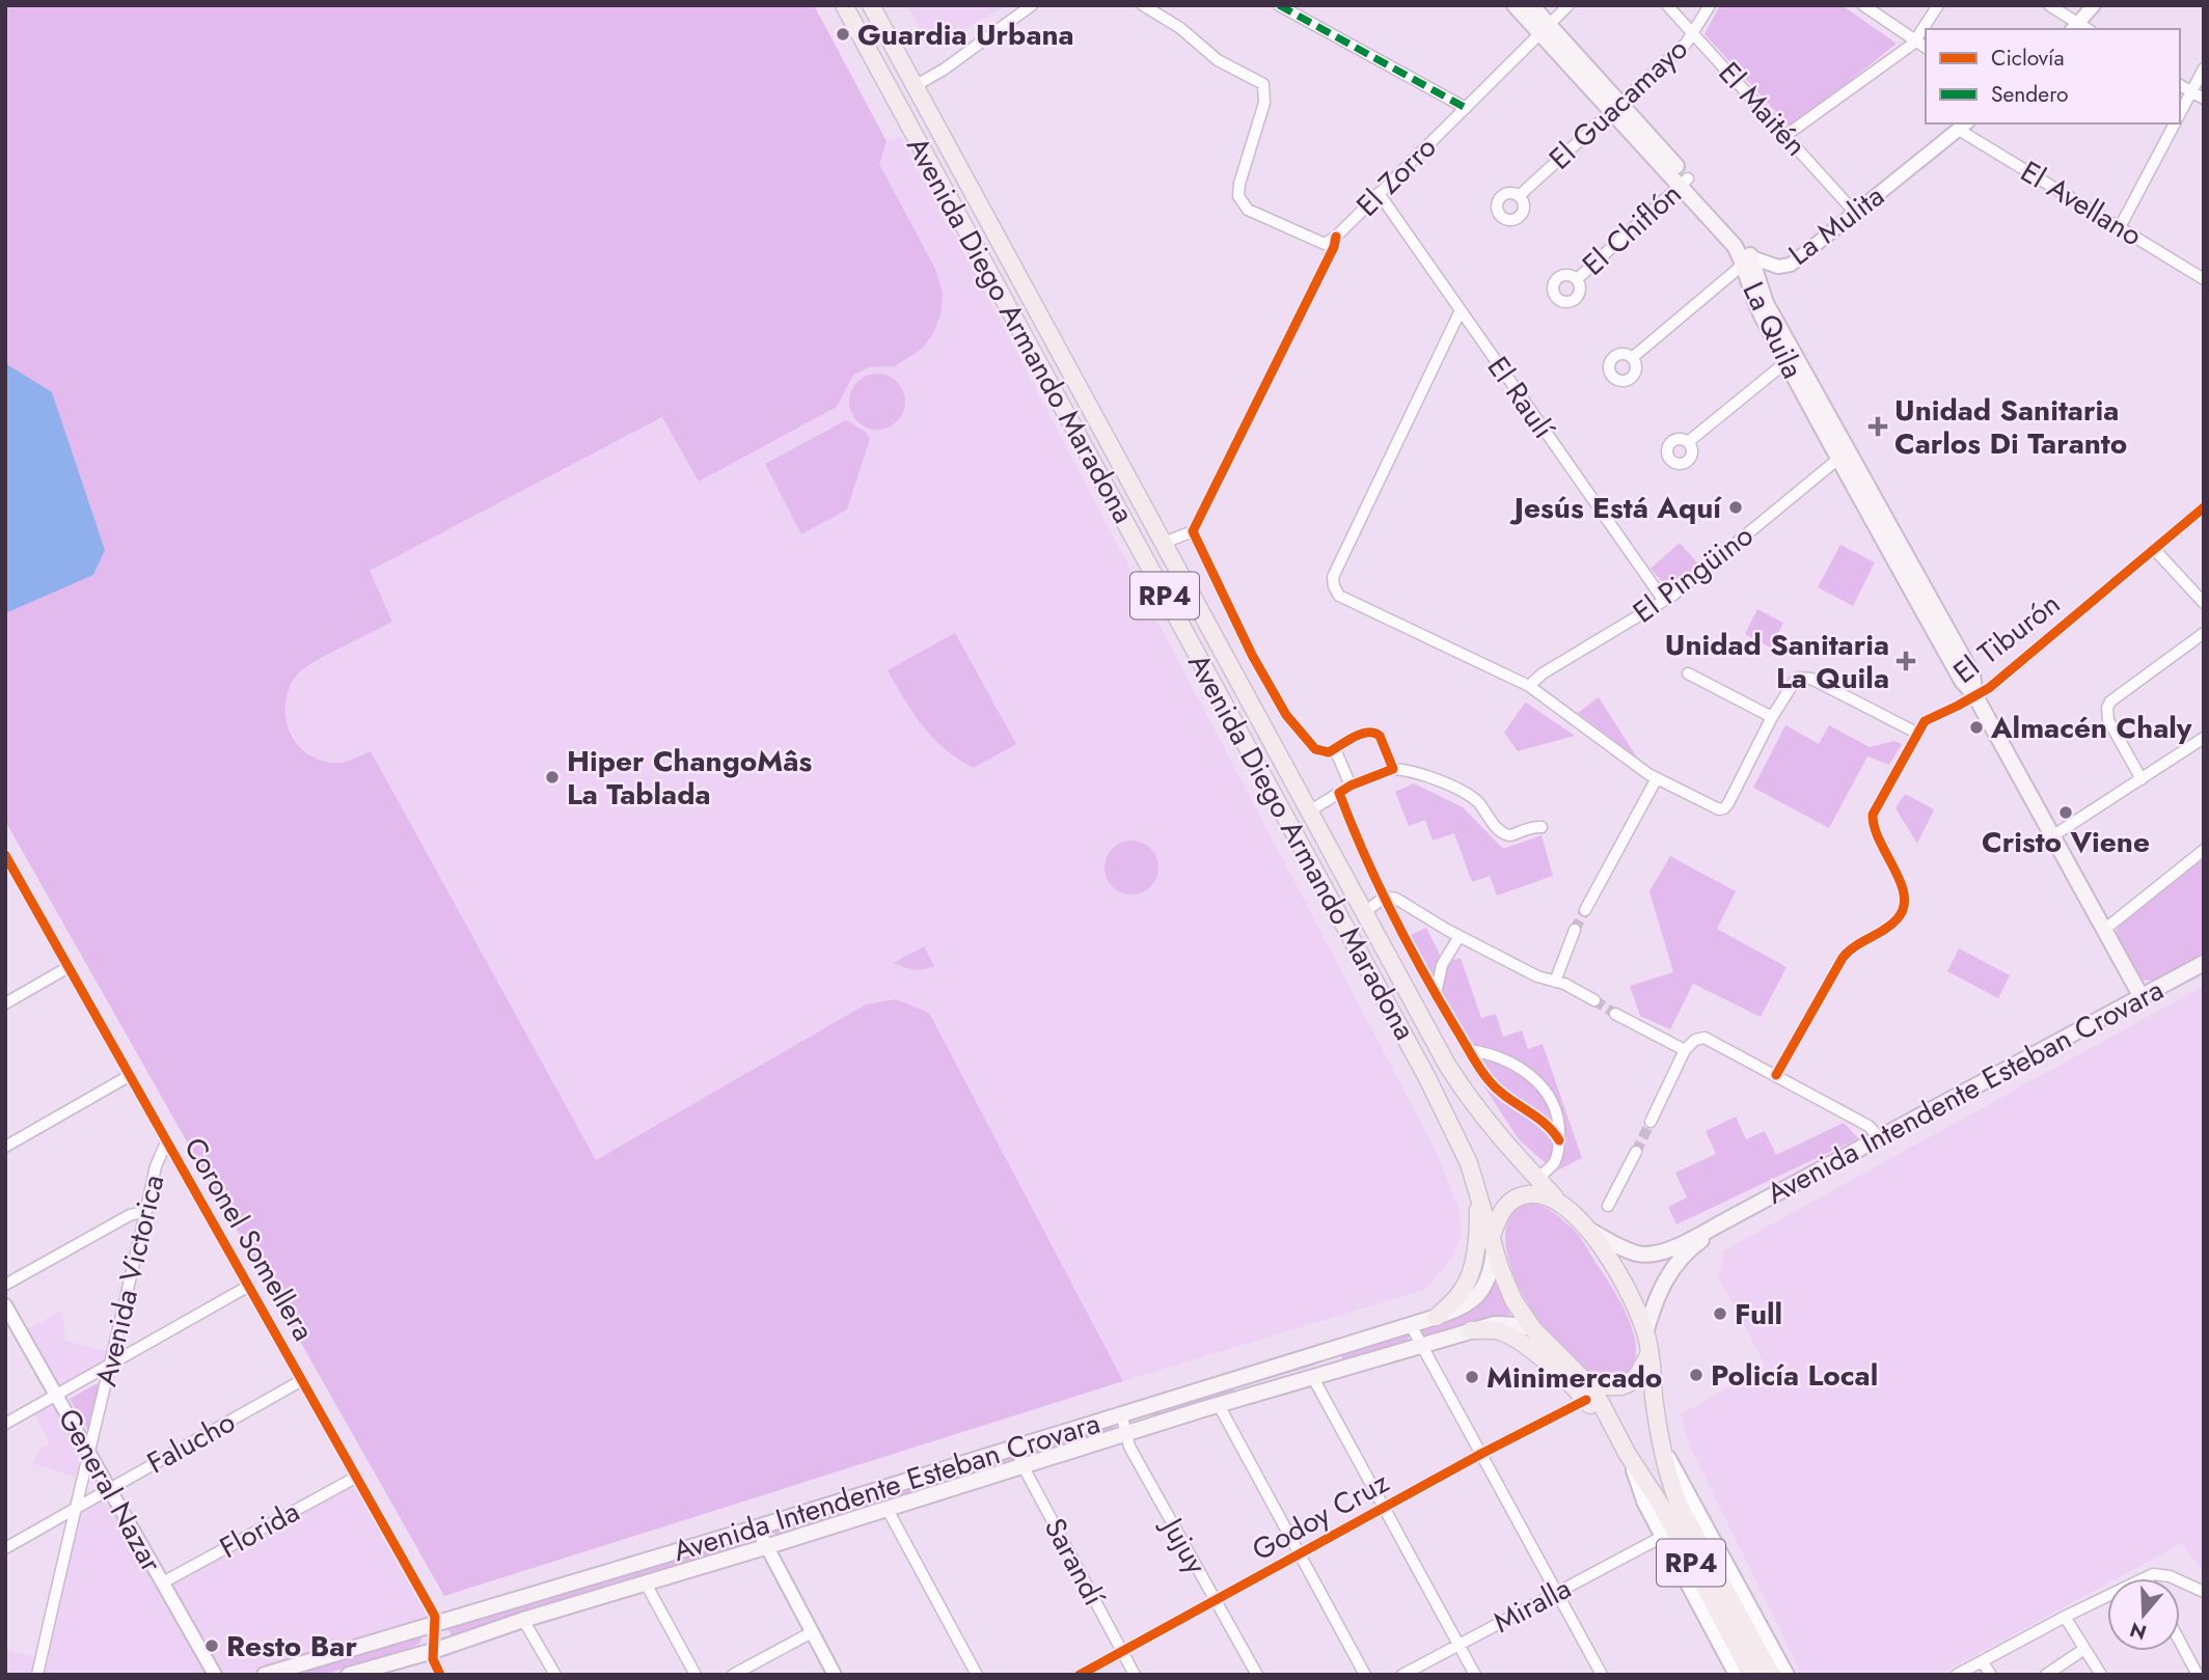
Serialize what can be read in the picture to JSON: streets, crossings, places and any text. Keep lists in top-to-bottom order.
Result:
{
  "streets": {
    "main road": [
      "Avenida Diego Armando Maradona",
      "La Quila",
      "RP4",
      "Avenida Intendente Esteban Crovara"
    ],
    "street": [
      "El Guacamayo",
      "El Maitén",
      "El Zorro",
      "El Avellano",
      "La Mulita",
      "El Chiflón",
      "El Raulí",
      "El Pingüino",
      "El Tiburón",
      "Coronel Somellera",
      "Avenida Victorica",
      "Falucho",
      "General Nazar",
      "Godoy Cruz",
      "Florida",
      "Jujuy",
      "Sarandí",
      "Miralla"
    ]
  },
  "crossings": [
    ["El Guacamayo", "El Maitén"],
    ["El Guacamayo", "La Quila"],
    ["El Maitén", "La Mulita"],
    ["El Zorro", "La Quila"],
    ["El Zorro", "El Raulí"],
    ["El Avellano", "La Mulita"],
    ["La Mulita", "La Quila"],
    ["El Chiflón", "La Quila"],
    ["Avenida Diego Armando Maradona", "RP4"],
    ["Avenida Diego Armando Maradona", "Avenida Intendente Esteban Crovara"],
    ["La Quila", "El Pingüino"],
    ["La Quila", "El Tiburón"],
    ["La Quila", "Avenida Intendente Esteban Crovara"],
    ["El Raulí", "El Pingüino"],
    ["RP4", "Avenida Intendente Esteban Crovara"],
    ["Avenida Intendente Esteban Crovara", "Coronel Somellera"],
    ["Avenida Intendente Esteban Crovara", "Jujuy"],
    ["Avenida Intendente Esteban Crovara", "Sarandí"],
    ["Coronel Somellera", "Avenida Victorica"],
    ["Coronel Somellera", "Falucho"],
    ["Coronel Somellera", "Florida"],
    ["Avenida Victorica", "Falucho"],
    ["Avenida Victorica", "General Nazar"],
    ["Falucho", "General Nazar"],
    ["General Nazar", "Florida"],
    ["Godoy Cruz", "Jujuy"],
    ["Godoy Cruz", "Sarandí"]
  ],
  "places": {
    "other": [
      "Guardia Urbana",
      "Jesús Está Aquí",
      "Almacén Chaly",
      "Hiper ChangoMâs La Tablada",
      "Cristo Viene",
      "Full",
      "Policía Local",
      "Minimercado",
      "Resto Bar"
    ],
    "health": ["Unidad Sanitaria Carlos Di Taranto", "Unidad Sanitaria La Quila"]
  },
  "legend": ["Ciclovía", "Sendero"],
  "north": "bottom"
}
